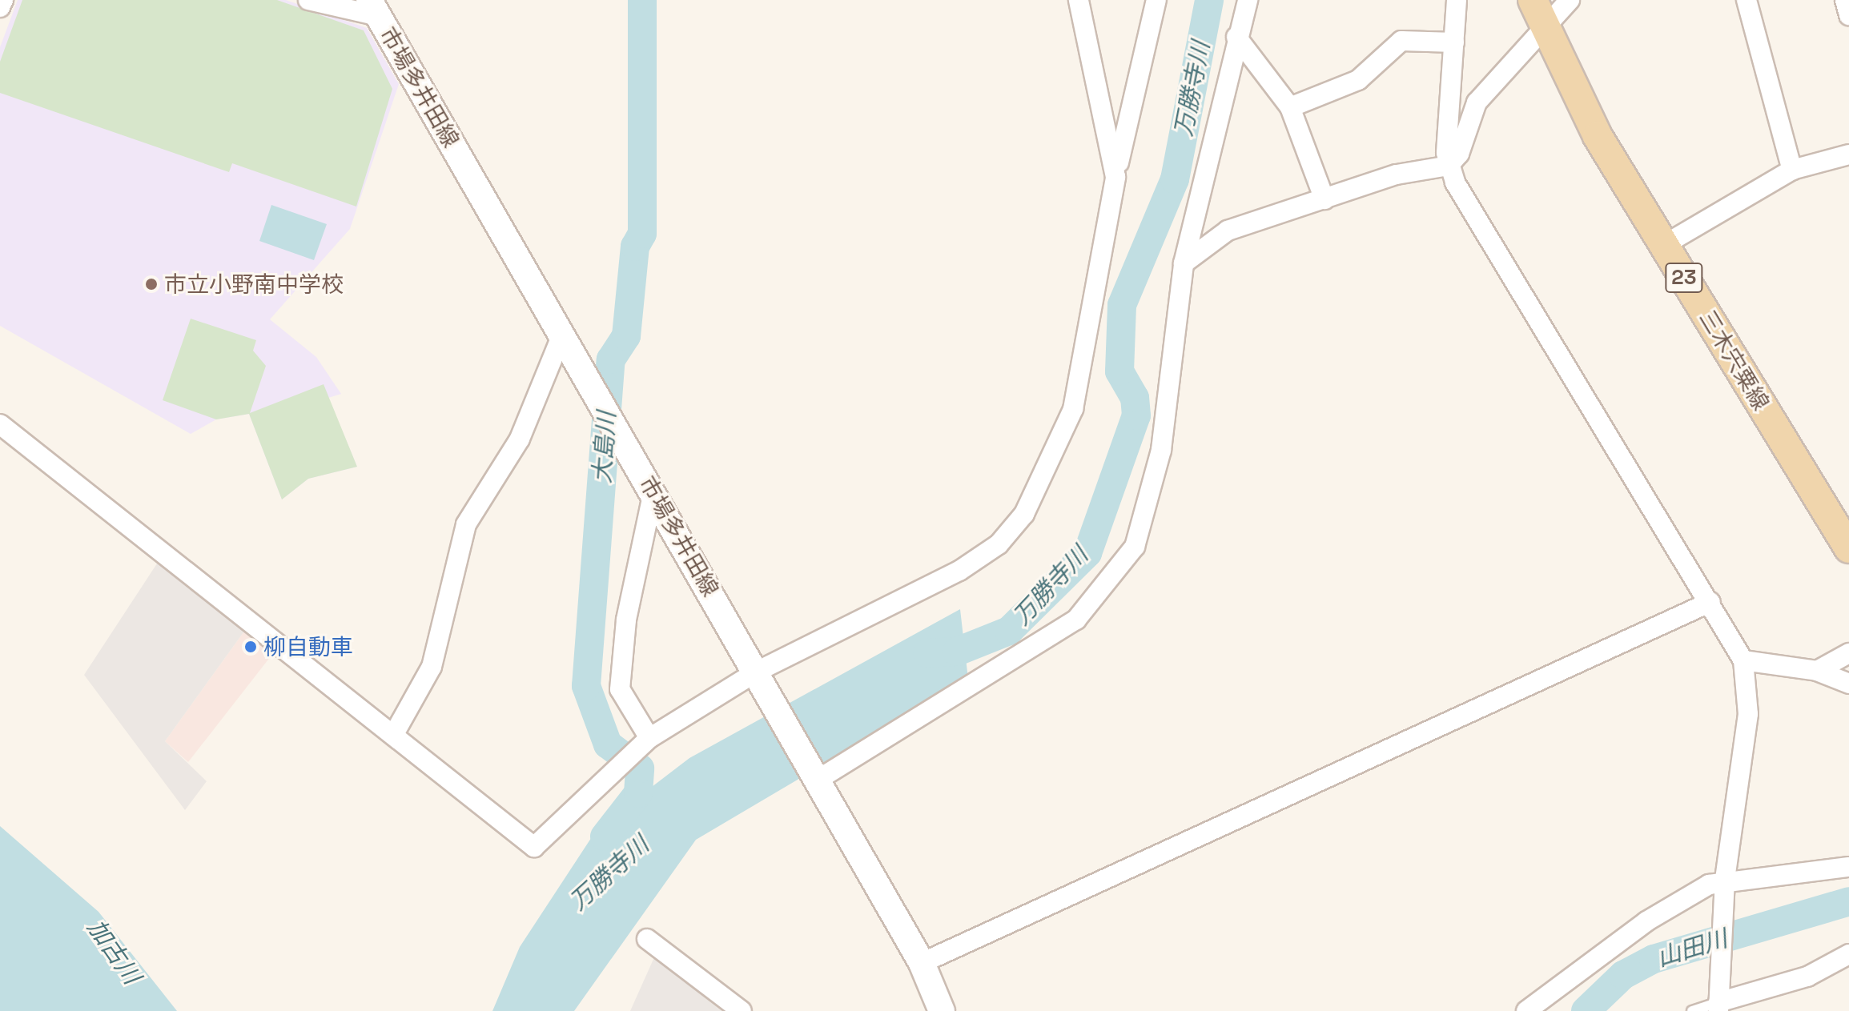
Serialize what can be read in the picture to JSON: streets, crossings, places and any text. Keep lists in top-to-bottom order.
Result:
{
  "streets": {
    "main road": ["市場多井田線", "23", "三木宍粟線"]
  },
  "water": [
    "万勝寺川",
    "大島川",
    "山田川",
    "加古川"
  ],
  "places": ["市立小野南中学校", "柳自動車"]
}
